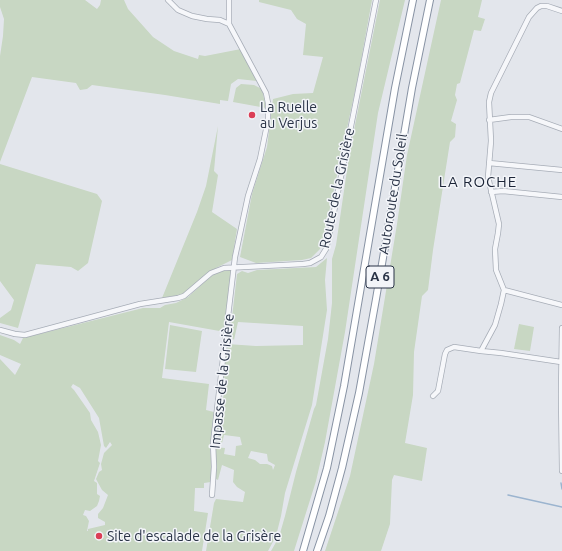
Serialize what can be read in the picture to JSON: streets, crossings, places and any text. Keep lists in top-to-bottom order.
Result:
{
  "streets": {
    "highway": ["Autoroute du Soleil", "A 6"],
    "street": ["Route de la Grisière", "Impasse de la Grisière"]
  },
  "crossings": [
    ["Route de la Grisière", "Impasse de la Grisière"]
  ],
  "districts": ["LA ROCHE"],
  "places": ["La Ruelle au Verjus", "Site d'escalade de la Grisère"]
}
